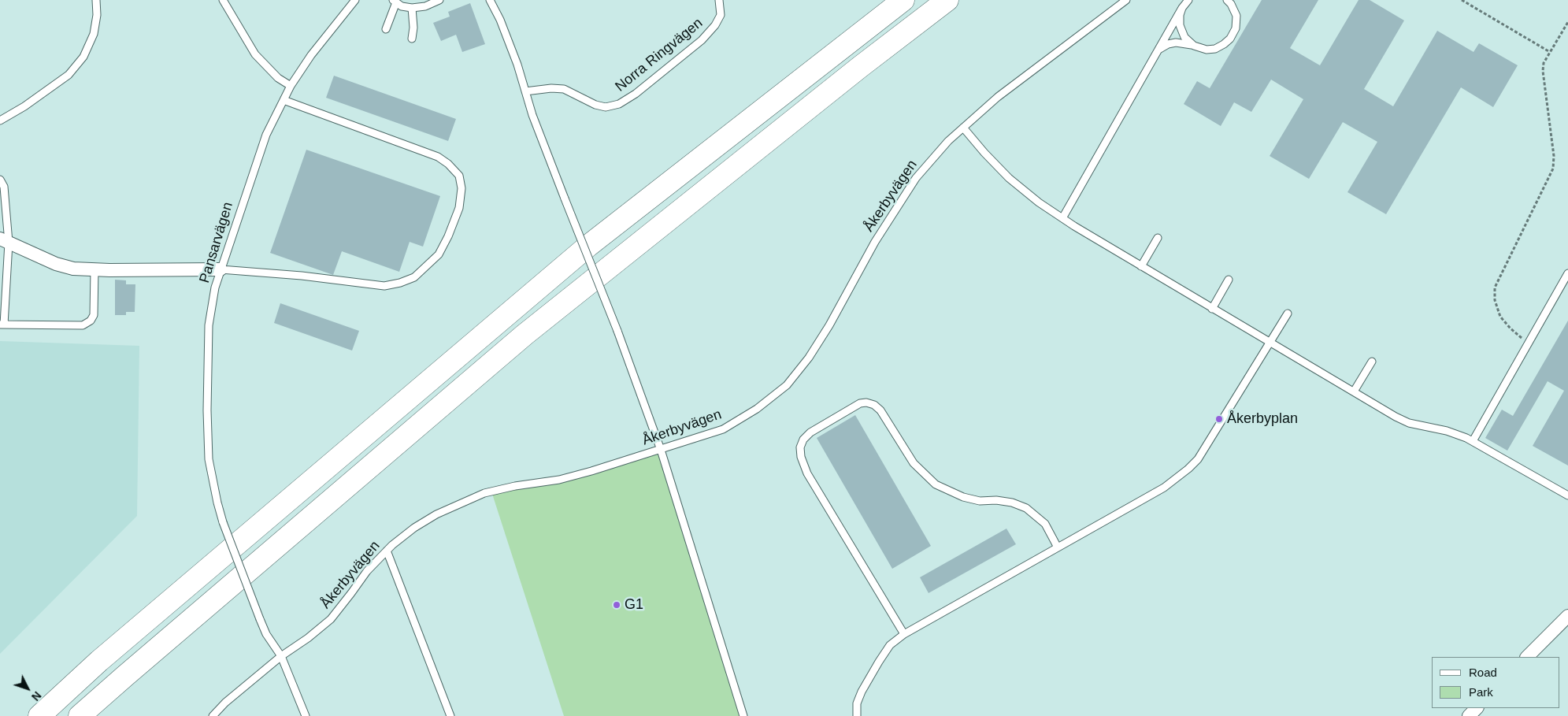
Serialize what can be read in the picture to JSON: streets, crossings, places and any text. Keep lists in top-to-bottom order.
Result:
{
  "streets": {
    "lane": ["Norra Ringvägen", "Åkerbyvägen", "Pansarvägen"]
  },
  "crossings": [
    ["Åkerbyvägen", "Pansarvägen"]
  ],
  "places": ["Åkerbyplan", "G1"],
  "legend": ["Road", "Park"],
  "north": "bottom right"
}
